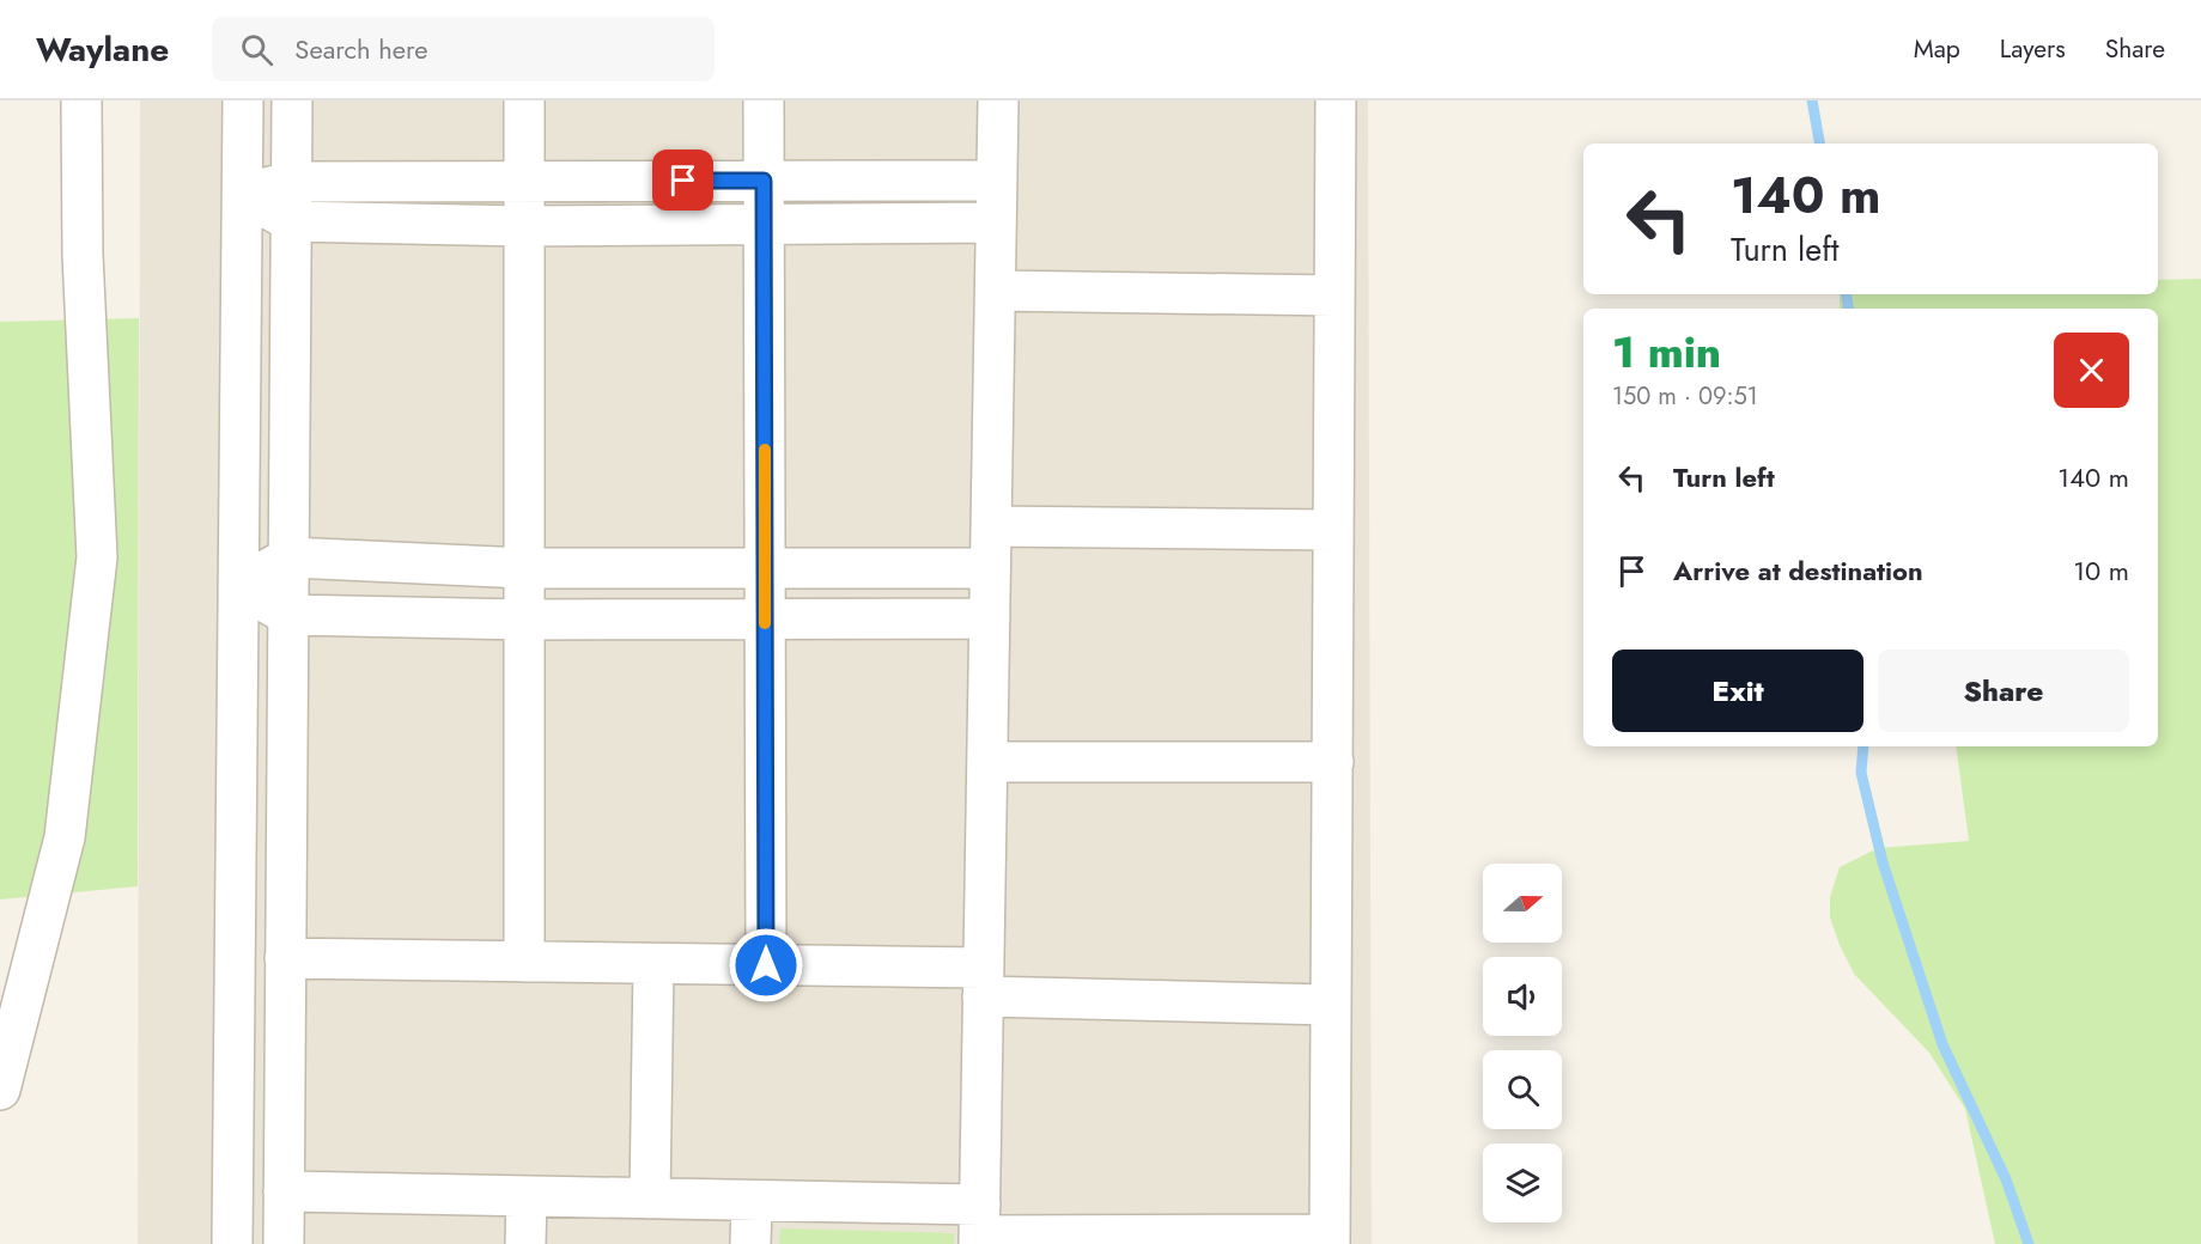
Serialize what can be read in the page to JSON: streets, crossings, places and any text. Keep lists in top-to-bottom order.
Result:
{
  "north": "right",
  "page": {
    "header": "Waylane",
    "search": "Search here",
    "nav": ["Map", "Layers", "Share"],
    "turn": ["140 m", "Turn left"],
    "heading": ["1 min", "150 m · 09:51"],
    "list": [
      {
        "name": "Turn left",
        "value": "140 m"
      },
      {
        "name": "Arrive at destination",
        "value": "10 m"
      }
    ],
    "buttons": ["Exit", "Share"]
  }
}
